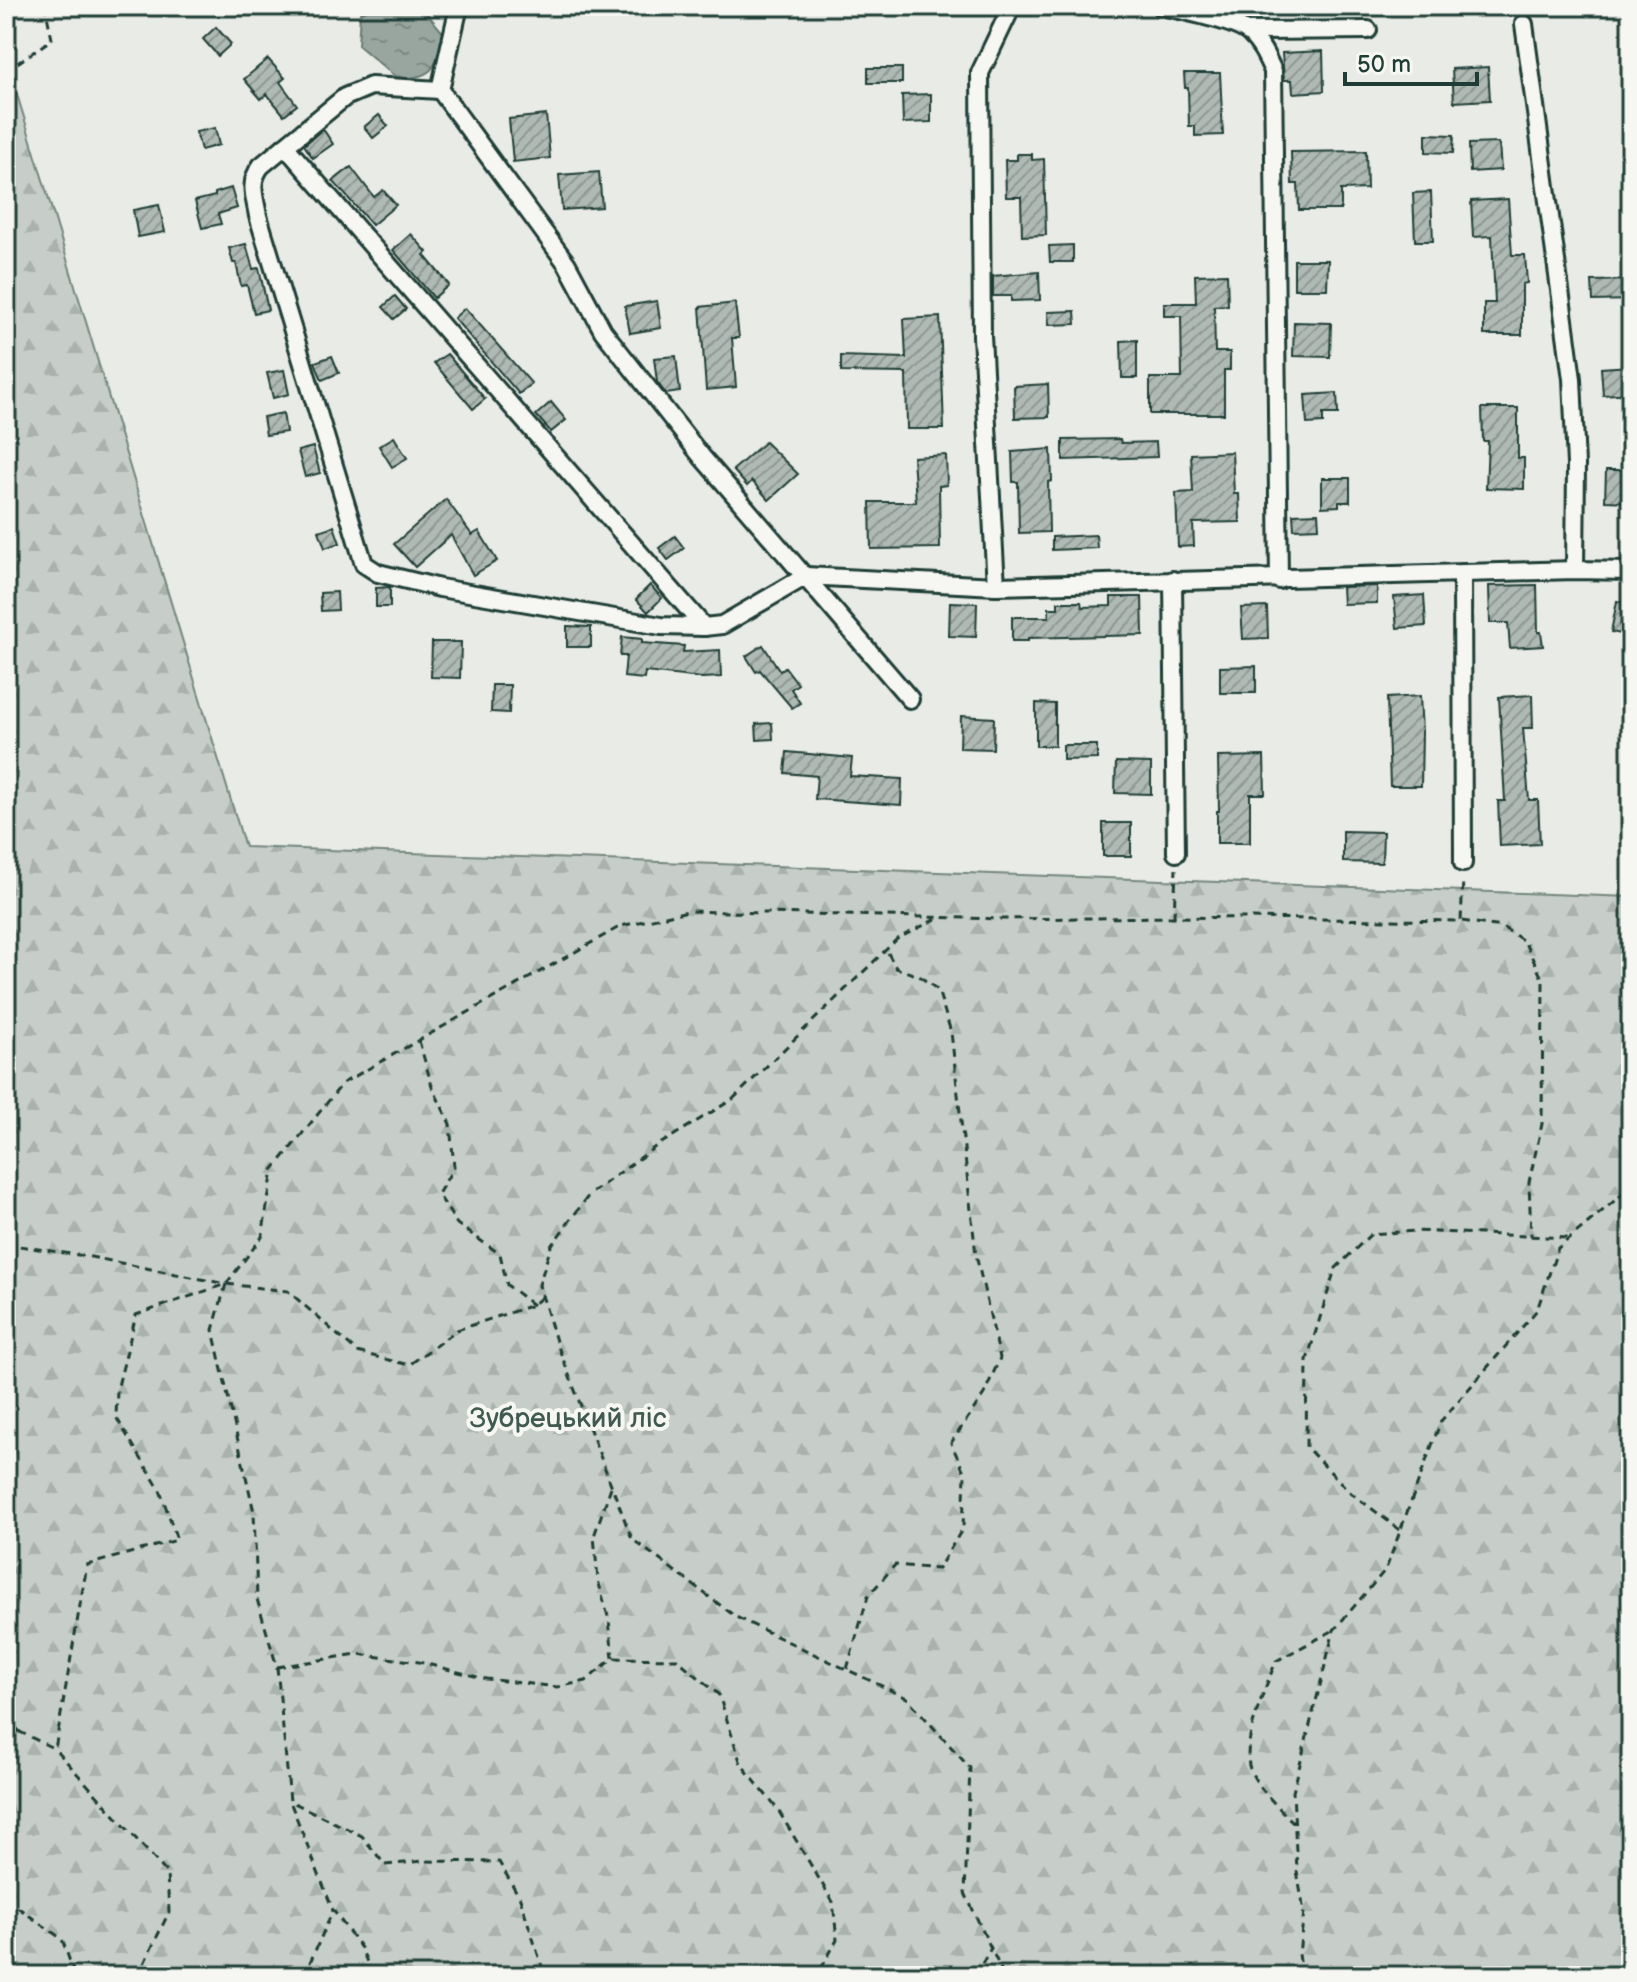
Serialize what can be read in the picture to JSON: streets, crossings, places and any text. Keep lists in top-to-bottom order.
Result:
{
  "parks": ["Зубрецький ліс"],
  "scale_bar": "50 m"
}
